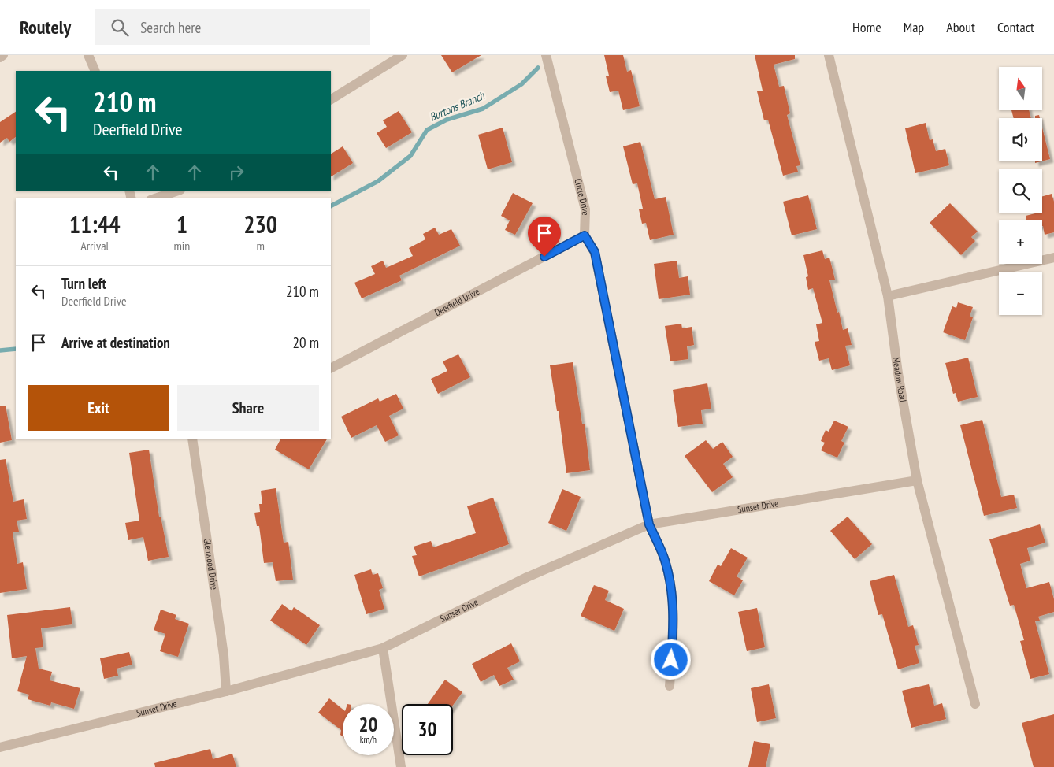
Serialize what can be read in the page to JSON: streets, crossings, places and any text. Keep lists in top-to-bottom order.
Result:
{
  "streets": {
    "street": [
      "Circle Drive",
      "Deerfield Drive",
      "Meadow Road",
      "Sunset Drive",
      "Glenwood Drive"
    ]
  },
  "crossings": [
    ["Circle Drive", "Deerfield Drive"],
    ["Meadow Road", "Sunset Drive"],
    ["Sunset Drive", "Glenwood Drive"]
  ],
  "water": ["Burtons Branch"],
  "north": "top",
  "page": {
    "header": "Routely",
    "search": "Search here",
    "nav": [
      "Home",
      "Map",
      "About",
      "Contact"
    ],
    "map_buttons": ["+", "−"],
    "turn": ["210 m", "Deerfield Drive"],
    "eta": [
      "11:44",
      "Arrival",
      "1",
      "min",
      "230",
      "m"
    ],
    "list": [
      {
        "name": "Turn left",
        "note": "Deerfield Drive",
        "value": "210 m"
      },
      {
        "name": "Arrive at destination",
        "value": "20 m"
      }
    ],
    "buttons": ["Exit", "Share"],
    "speed": "20 km/h",
    "limit": "30"
  }
}
